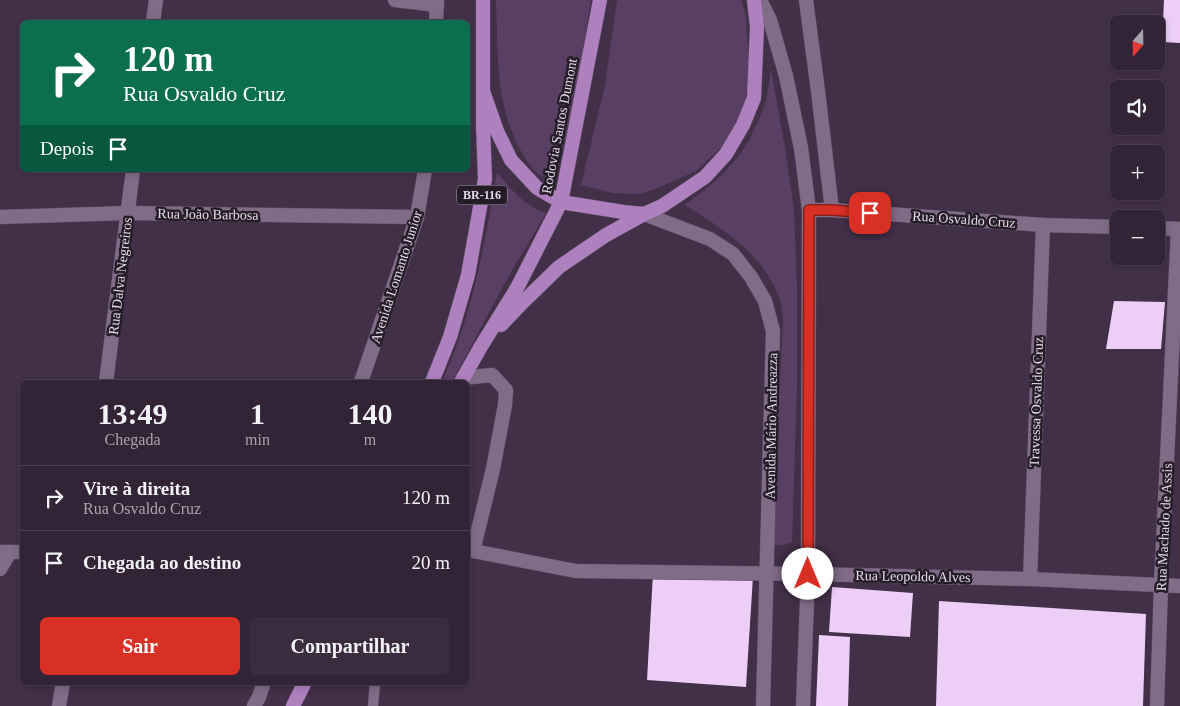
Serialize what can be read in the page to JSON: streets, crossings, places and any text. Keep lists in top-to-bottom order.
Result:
{
  "streets": {
    "highway": ["Rodovia Santos Dumont", "BR-116"],
    "street": [
      "Rua João Barbosa",
      "Rua Osvaldo Cruz",
      "Rua Dalva Negreiros",
      "Avenida Lomanto Junior",
      "Travessa Osvaldo Cruz",
      "Avenida Mário Andreazza",
      "Rua Machado de Assis",
      "Rua Leopoldo Alves"
    ]
  },
  "crossings": [
    ["Rua João Barbosa", "Rua Dalva Negreiros"],
    ["Rua João Barbosa", "Avenida Lomanto Junior"],
    ["Rua Osvaldo Cruz", "Travessa Osvaldo Cruz"],
    ["Travessa Osvaldo Cruz", "Rua Leopoldo Alves"],
    ["Avenida Mário Andreazza", "Rua Leopoldo Alves"],
    ["Rua Machado de Assis", "Rua Leopoldo Alves"]
  ],
  "north": "bottom",
  "page": {
    "map_buttons": ["+", "−"],
    "turn": ["120 m", "Rua Osvaldo Cruz"],
    "then": "Depois",
    "eta": [
      "13:49",
      "Chegada",
      "1",
      "min",
      "140",
      "m"
    ],
    "list": [
      {
        "name": "Vire à direita",
        "note": "Rua Osvaldo Cruz",
        "value": "120 m"
      },
      {
        "name": "Chegada ao destino",
        "value": "20 m"
      }
    ],
    "buttons": ["Sair", "Compartilhar"]
  }
}
